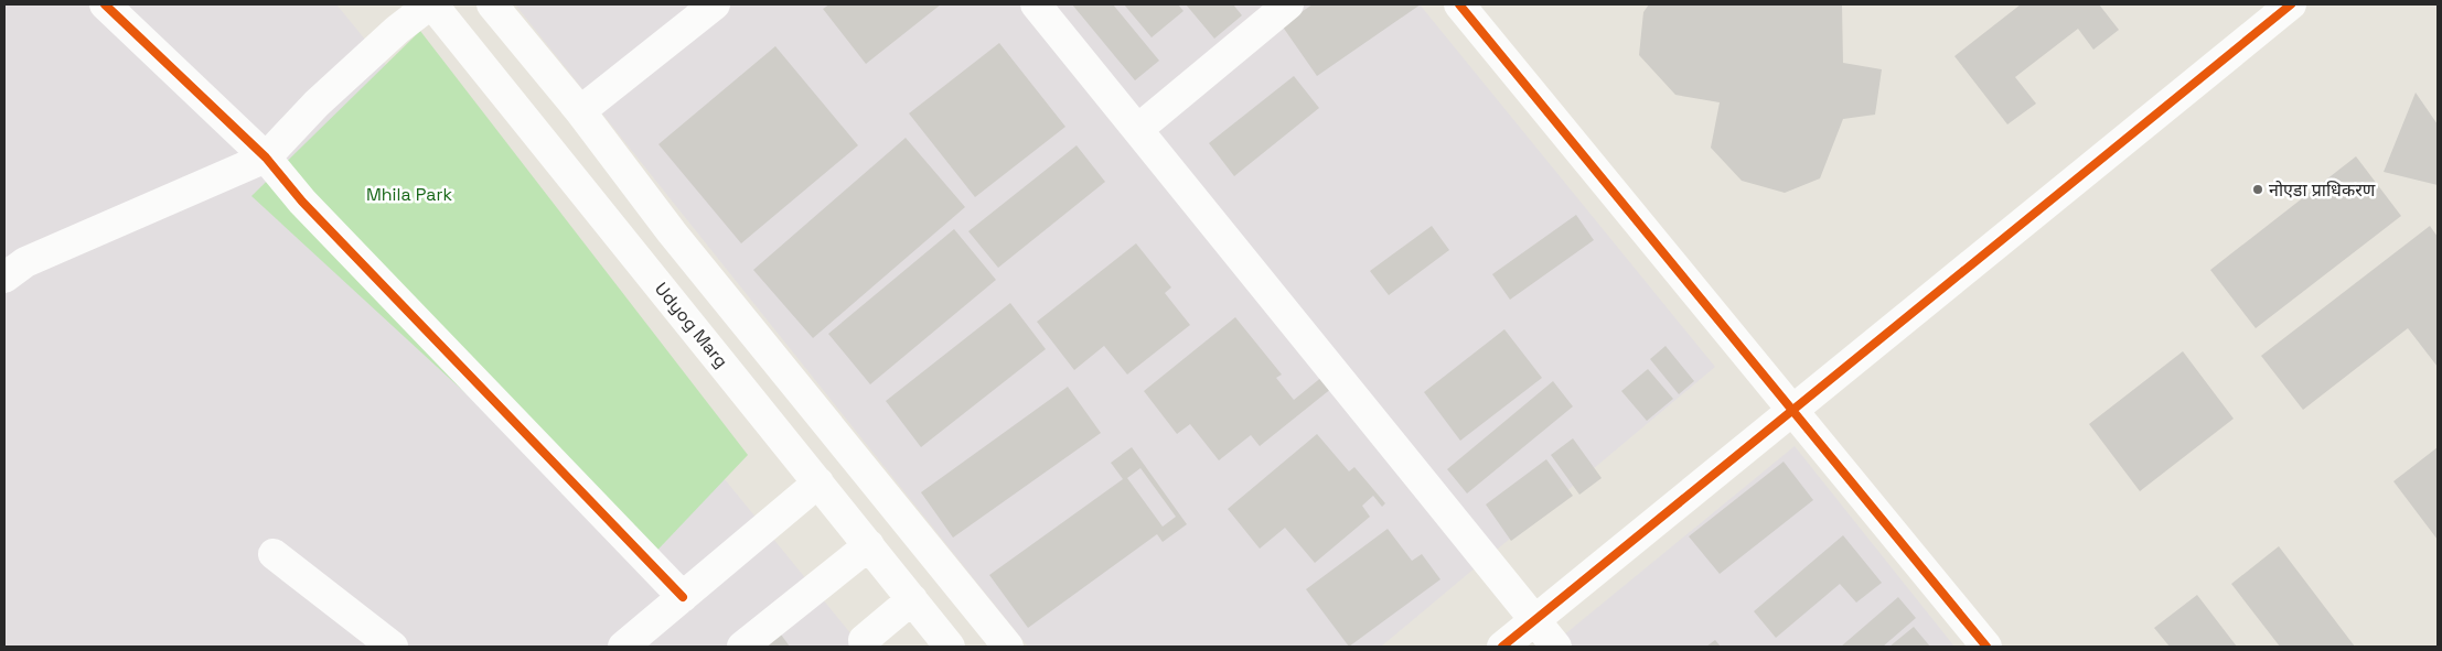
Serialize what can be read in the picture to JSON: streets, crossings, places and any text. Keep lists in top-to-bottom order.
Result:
{
  "streets": {
    "street": ["Udyog Marg"]
  },
  "parks": ["Mhila Park"],
  "places": ["नोएडा प्राधिकरण"]
}
